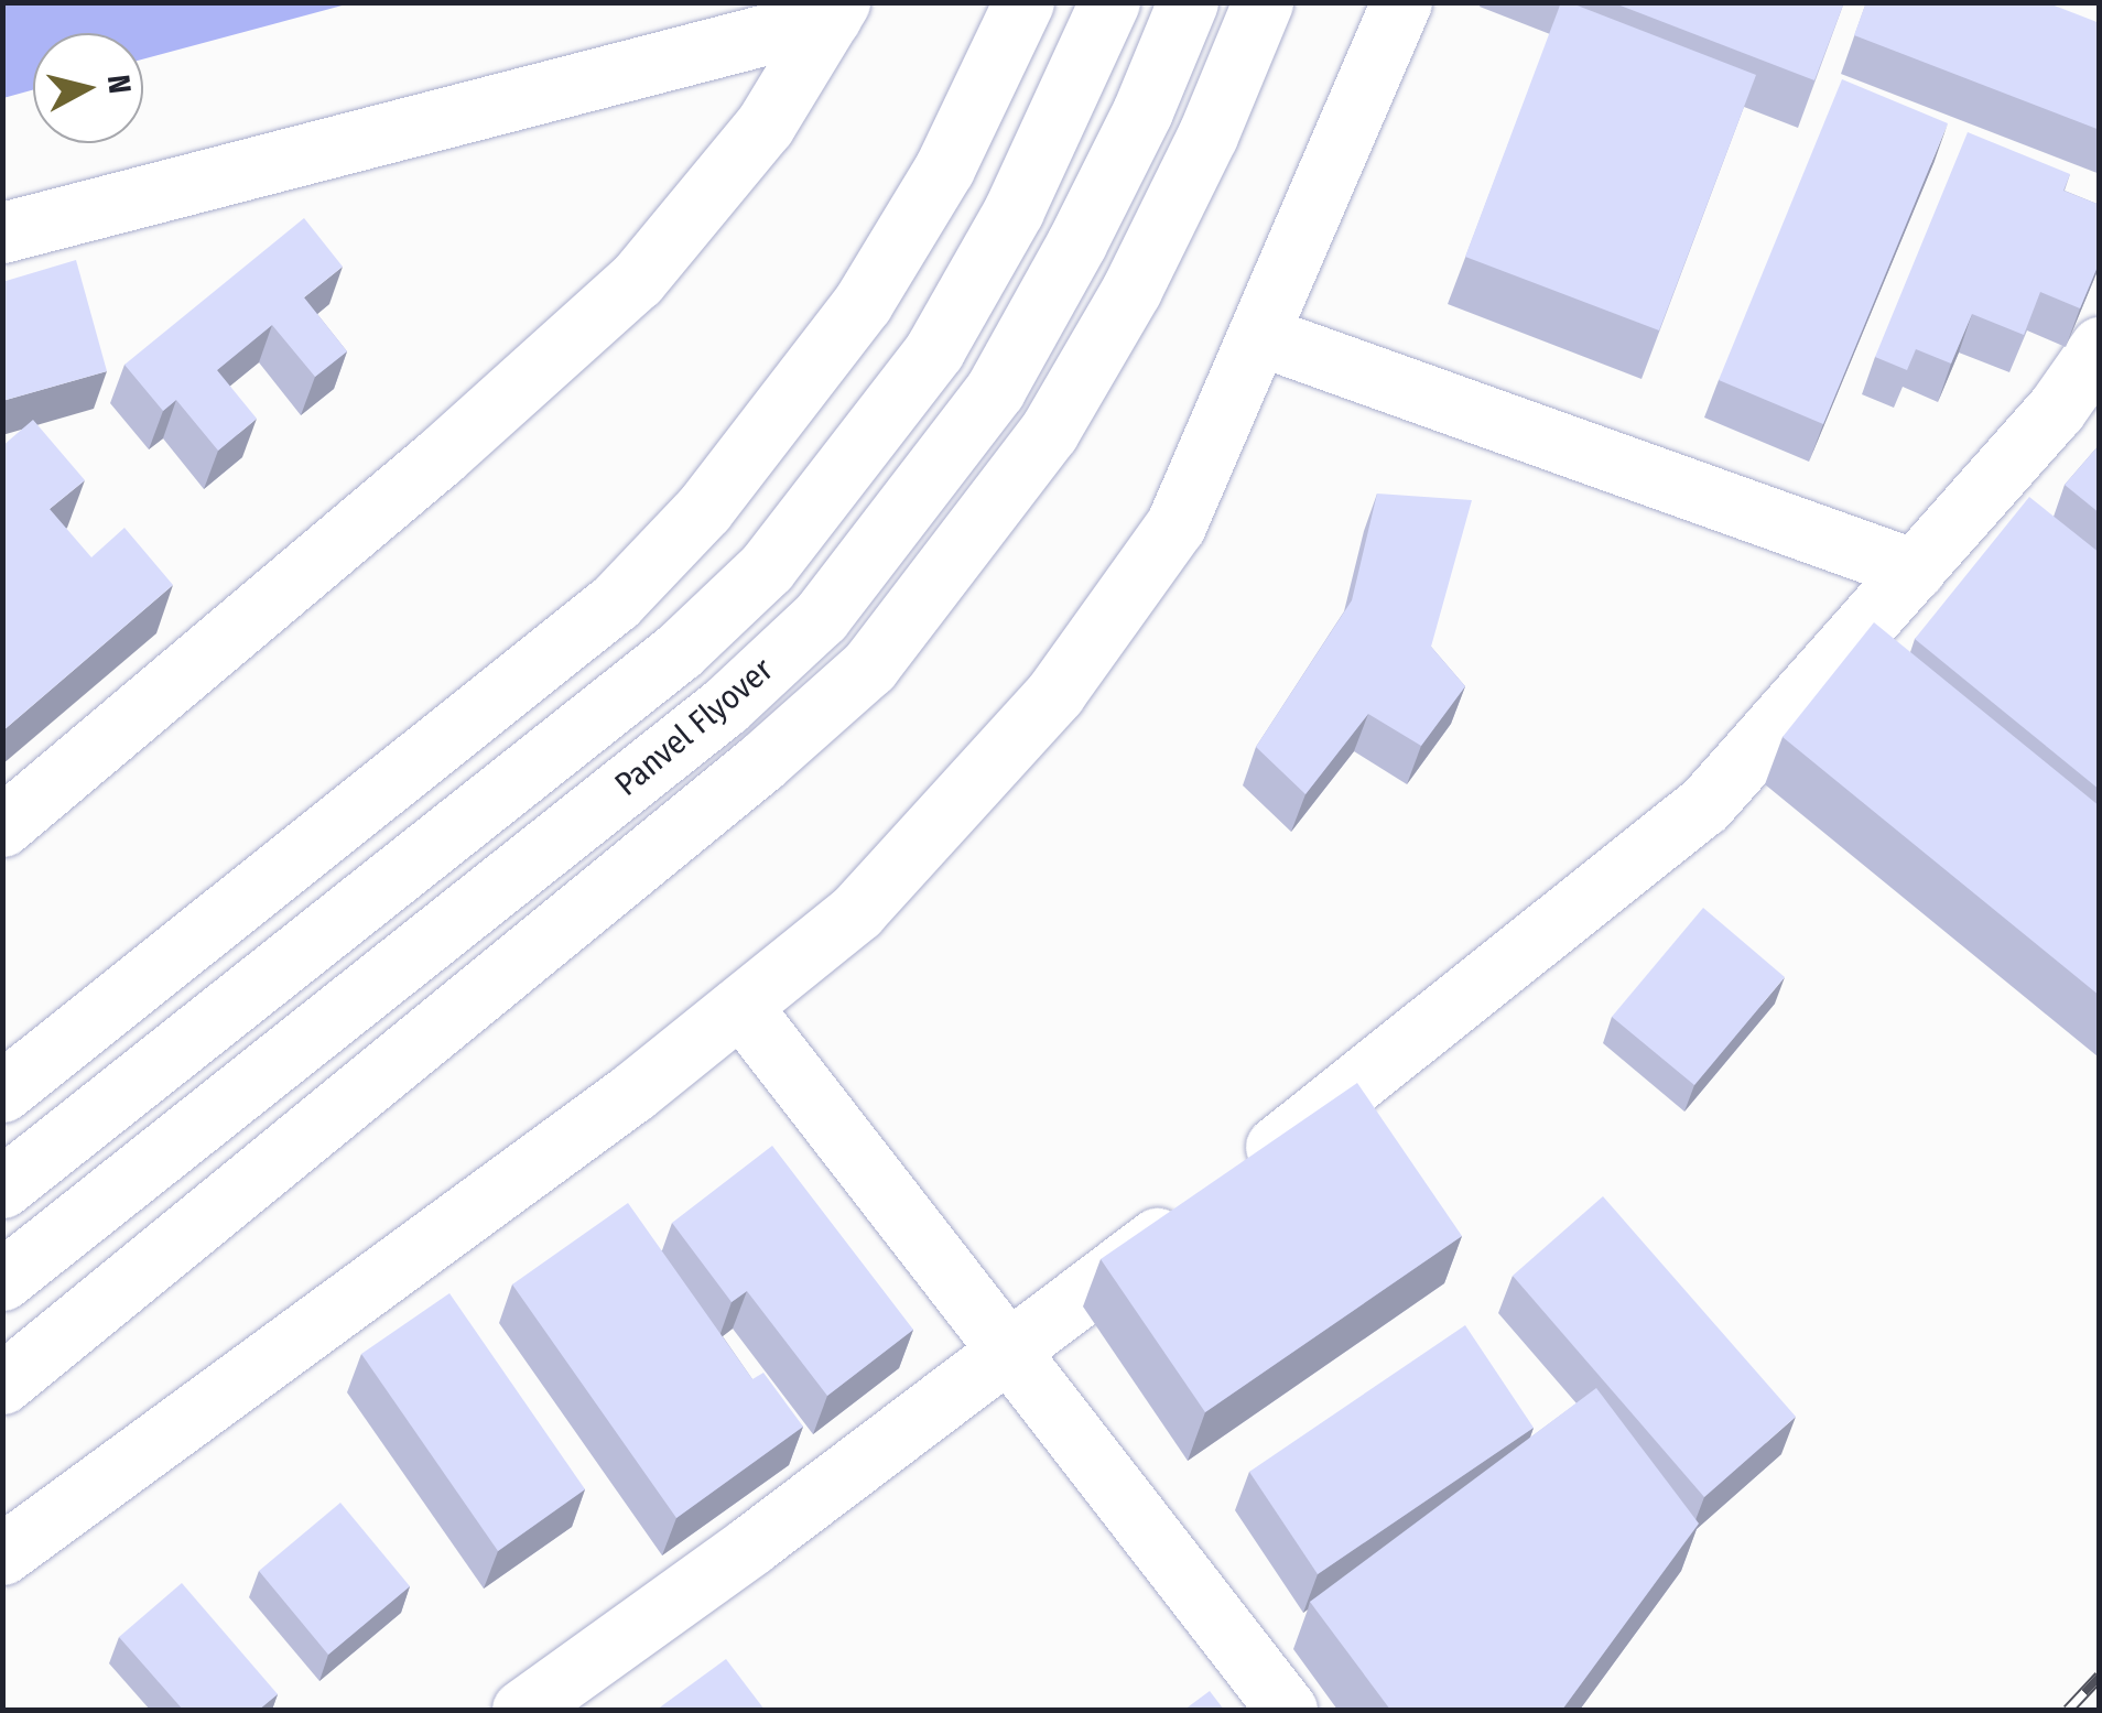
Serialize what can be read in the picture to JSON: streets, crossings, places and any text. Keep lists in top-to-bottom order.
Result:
{
  "streets": {
    "main road": ["Panvel Flyover"]
  },
  "north": "right"
}
